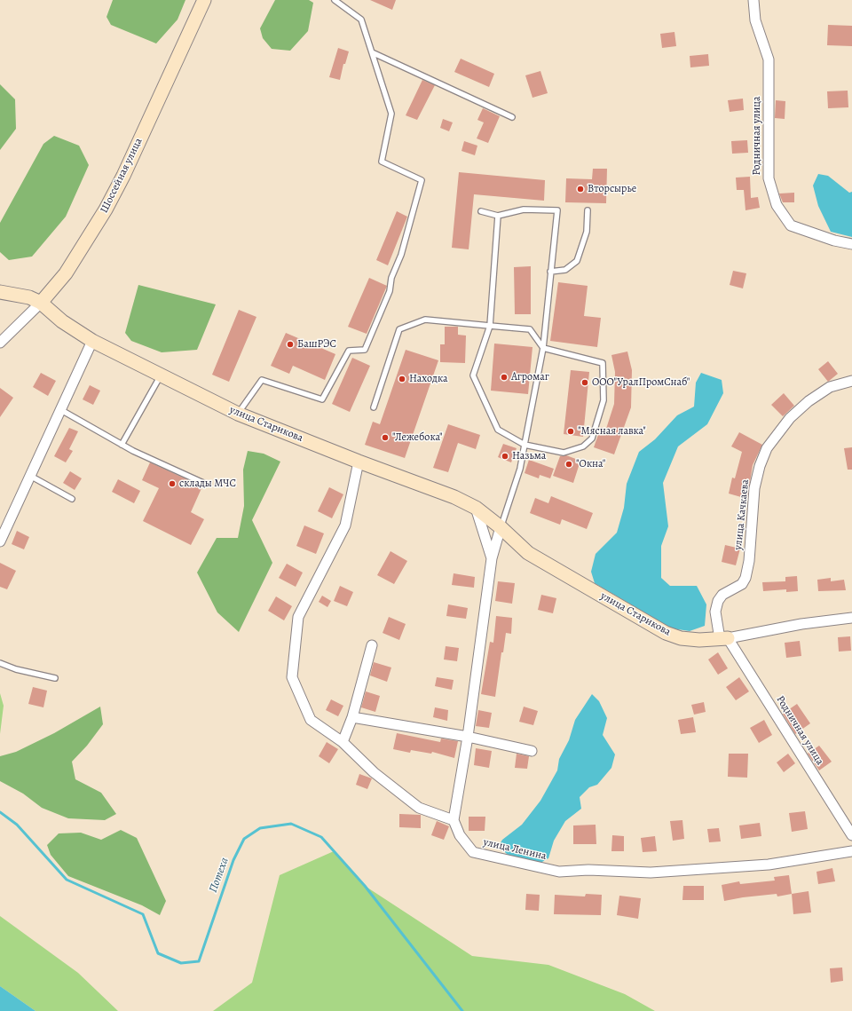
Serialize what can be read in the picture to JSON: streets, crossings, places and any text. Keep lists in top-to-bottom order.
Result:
{
  "streets": {
    "street": [
      "Родничная улица",
      "Шоссейная улица",
      "улица Старикова",
      "улица Качкаева",
      "улица Ленина"
    ]
  },
  "crossings": [
    ["Родничная улица", "улица Старикова"],
    ["Родничная улица", "улица Качкаева"],
    ["Шоссейная улица", "улица Старикова"],
    ["улица Старикова", "улица Качкаева"]
  ],
  "water": ["Потеха"],
  "places": [
    "Вторсырье",
    "БашРЭС",
    "Агромаг",
    "Находка",
    "ООО\"УралПромСнаб\"",
    "\"Мясная лавка\"",
    "\"Лежебока\"",
    "Назьма",
    "\"Окна\"",
    "склады МЧС"
  ]
}
